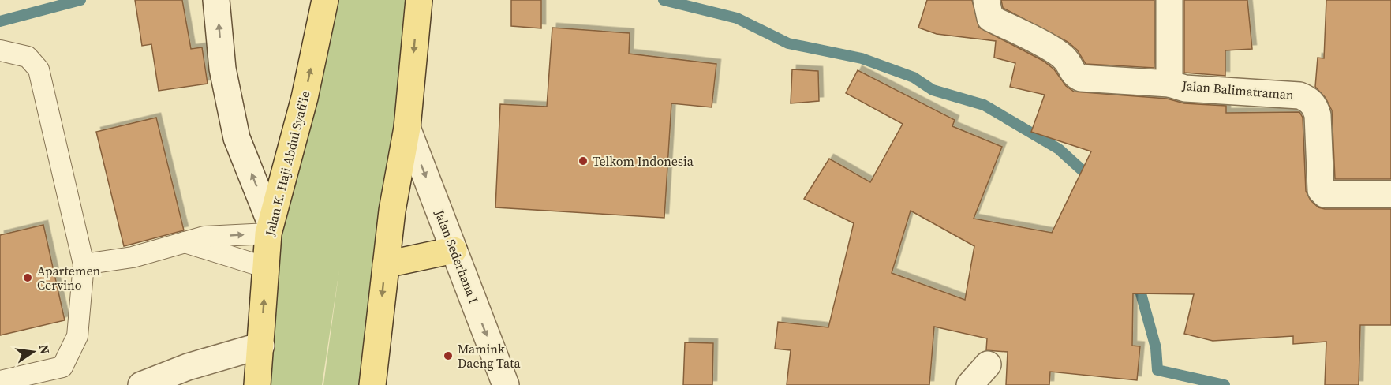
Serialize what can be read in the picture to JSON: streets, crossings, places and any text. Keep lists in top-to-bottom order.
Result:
{
  "streets": {
    "main road": ["Jalan K. Haji Abdul Syafi'ie"],
    "street": ["Jalan Balimatraman", "Jalan Sederhana I"]
  },
  "one_way": ["Jalan Sederhana I"],
  "places": ["Telkom Indonesia", "Apartemen Cervino", "Mamink Daeng Tata"],
  "north": "right"
}
